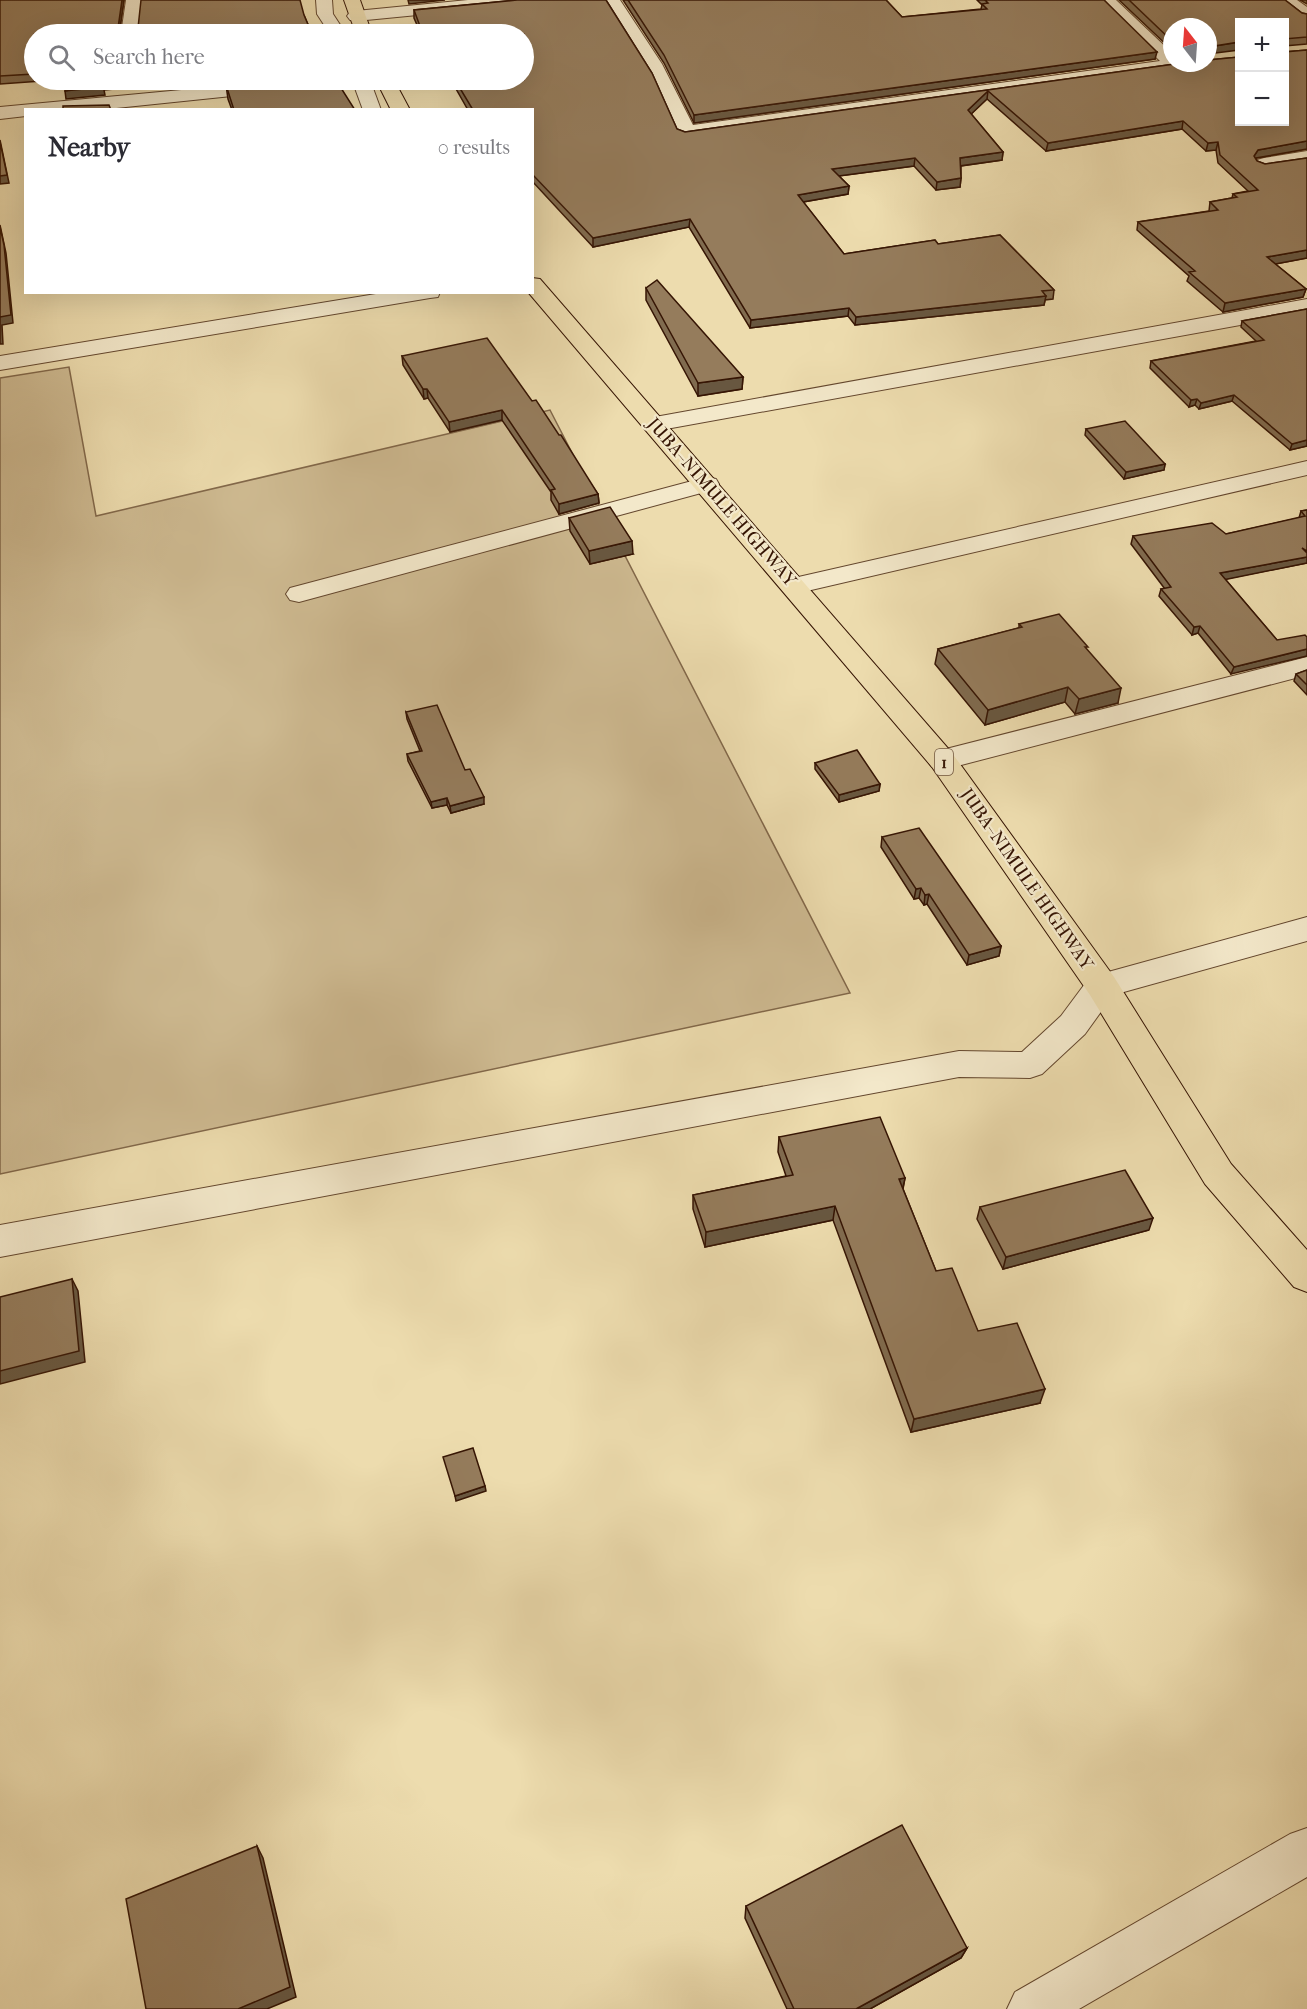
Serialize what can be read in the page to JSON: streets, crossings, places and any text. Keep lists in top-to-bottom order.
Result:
{
  "streets": {
    "main road": ["JUBA–NIMULE HIGHWAY", "1"]
  },
  "north": "top",
  "page": {
    "map_buttons": ["+", "−"],
    "search": "Search here",
    "heading": ["Nearby", "0 results"]
  }
}
